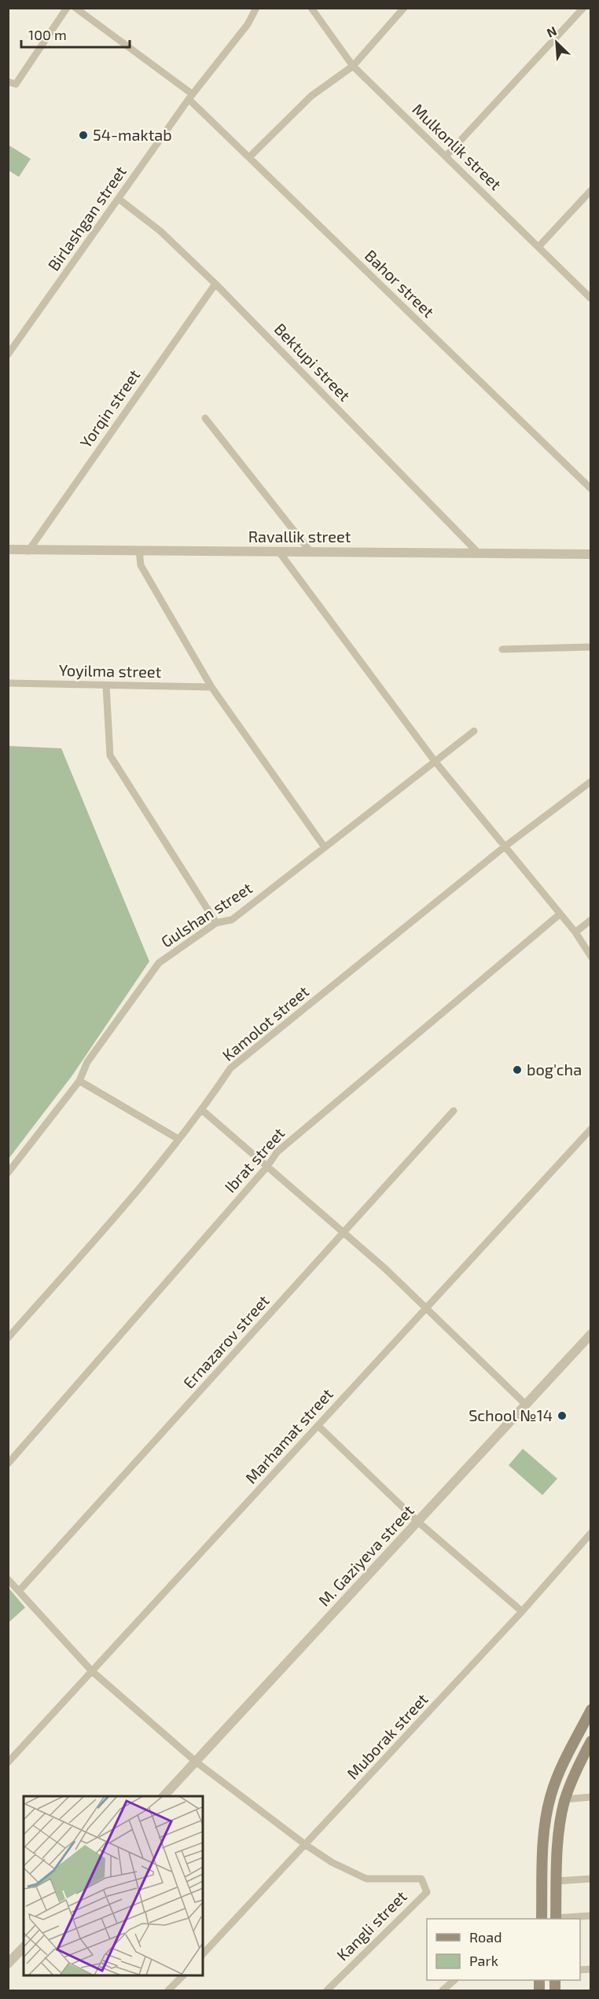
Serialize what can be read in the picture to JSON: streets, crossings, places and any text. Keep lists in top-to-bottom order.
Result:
{
  "streets": {
    "street": [
      "Mulkonlik street",
      "Birlashgan street",
      "Bahor street",
      "Bektupi street",
      "Yorqin street",
      "Ravallik street",
      "Yoyilma street",
      "Gulshan street",
      "Kamolot street",
      "Ibrat street",
      "Ernazarov street",
      "Marhamat street",
      "M. Gaziyeva street",
      "Muborak street",
      "Kangli street"
    ]
  },
  "crossings": [
    ["Birlashgan street", "Bahor street"],
    ["Birlashgan street", "Bektupi street"],
    ["Bektupi street", "Yorqin street"],
    ["Bektupi street", "Ravallik street"],
    ["Yorqin street", "Ravallik street"],
    ["Muborak street", "Kangli street"]
  ],
  "places": ["54-maktab", "bog'cha", "School №14"],
  "legend": ["Road", "Park"],
  "scale_bar": "100 m",
  "north": "top left"
}
